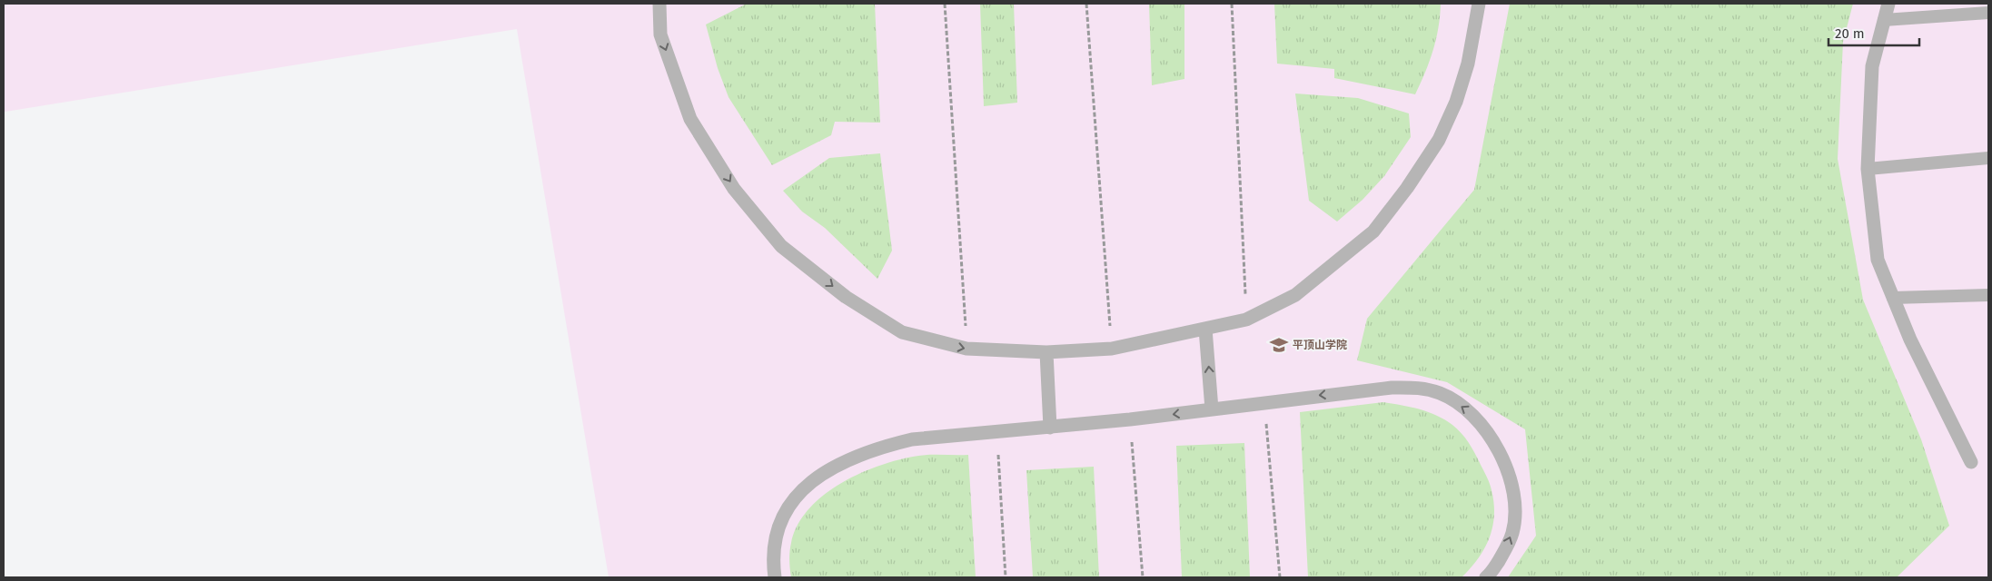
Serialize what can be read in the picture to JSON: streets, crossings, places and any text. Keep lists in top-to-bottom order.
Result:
{
  "places": {
    "school or university": ["平顶山学院"]
  },
  "scale_bar": "20 m"
}
